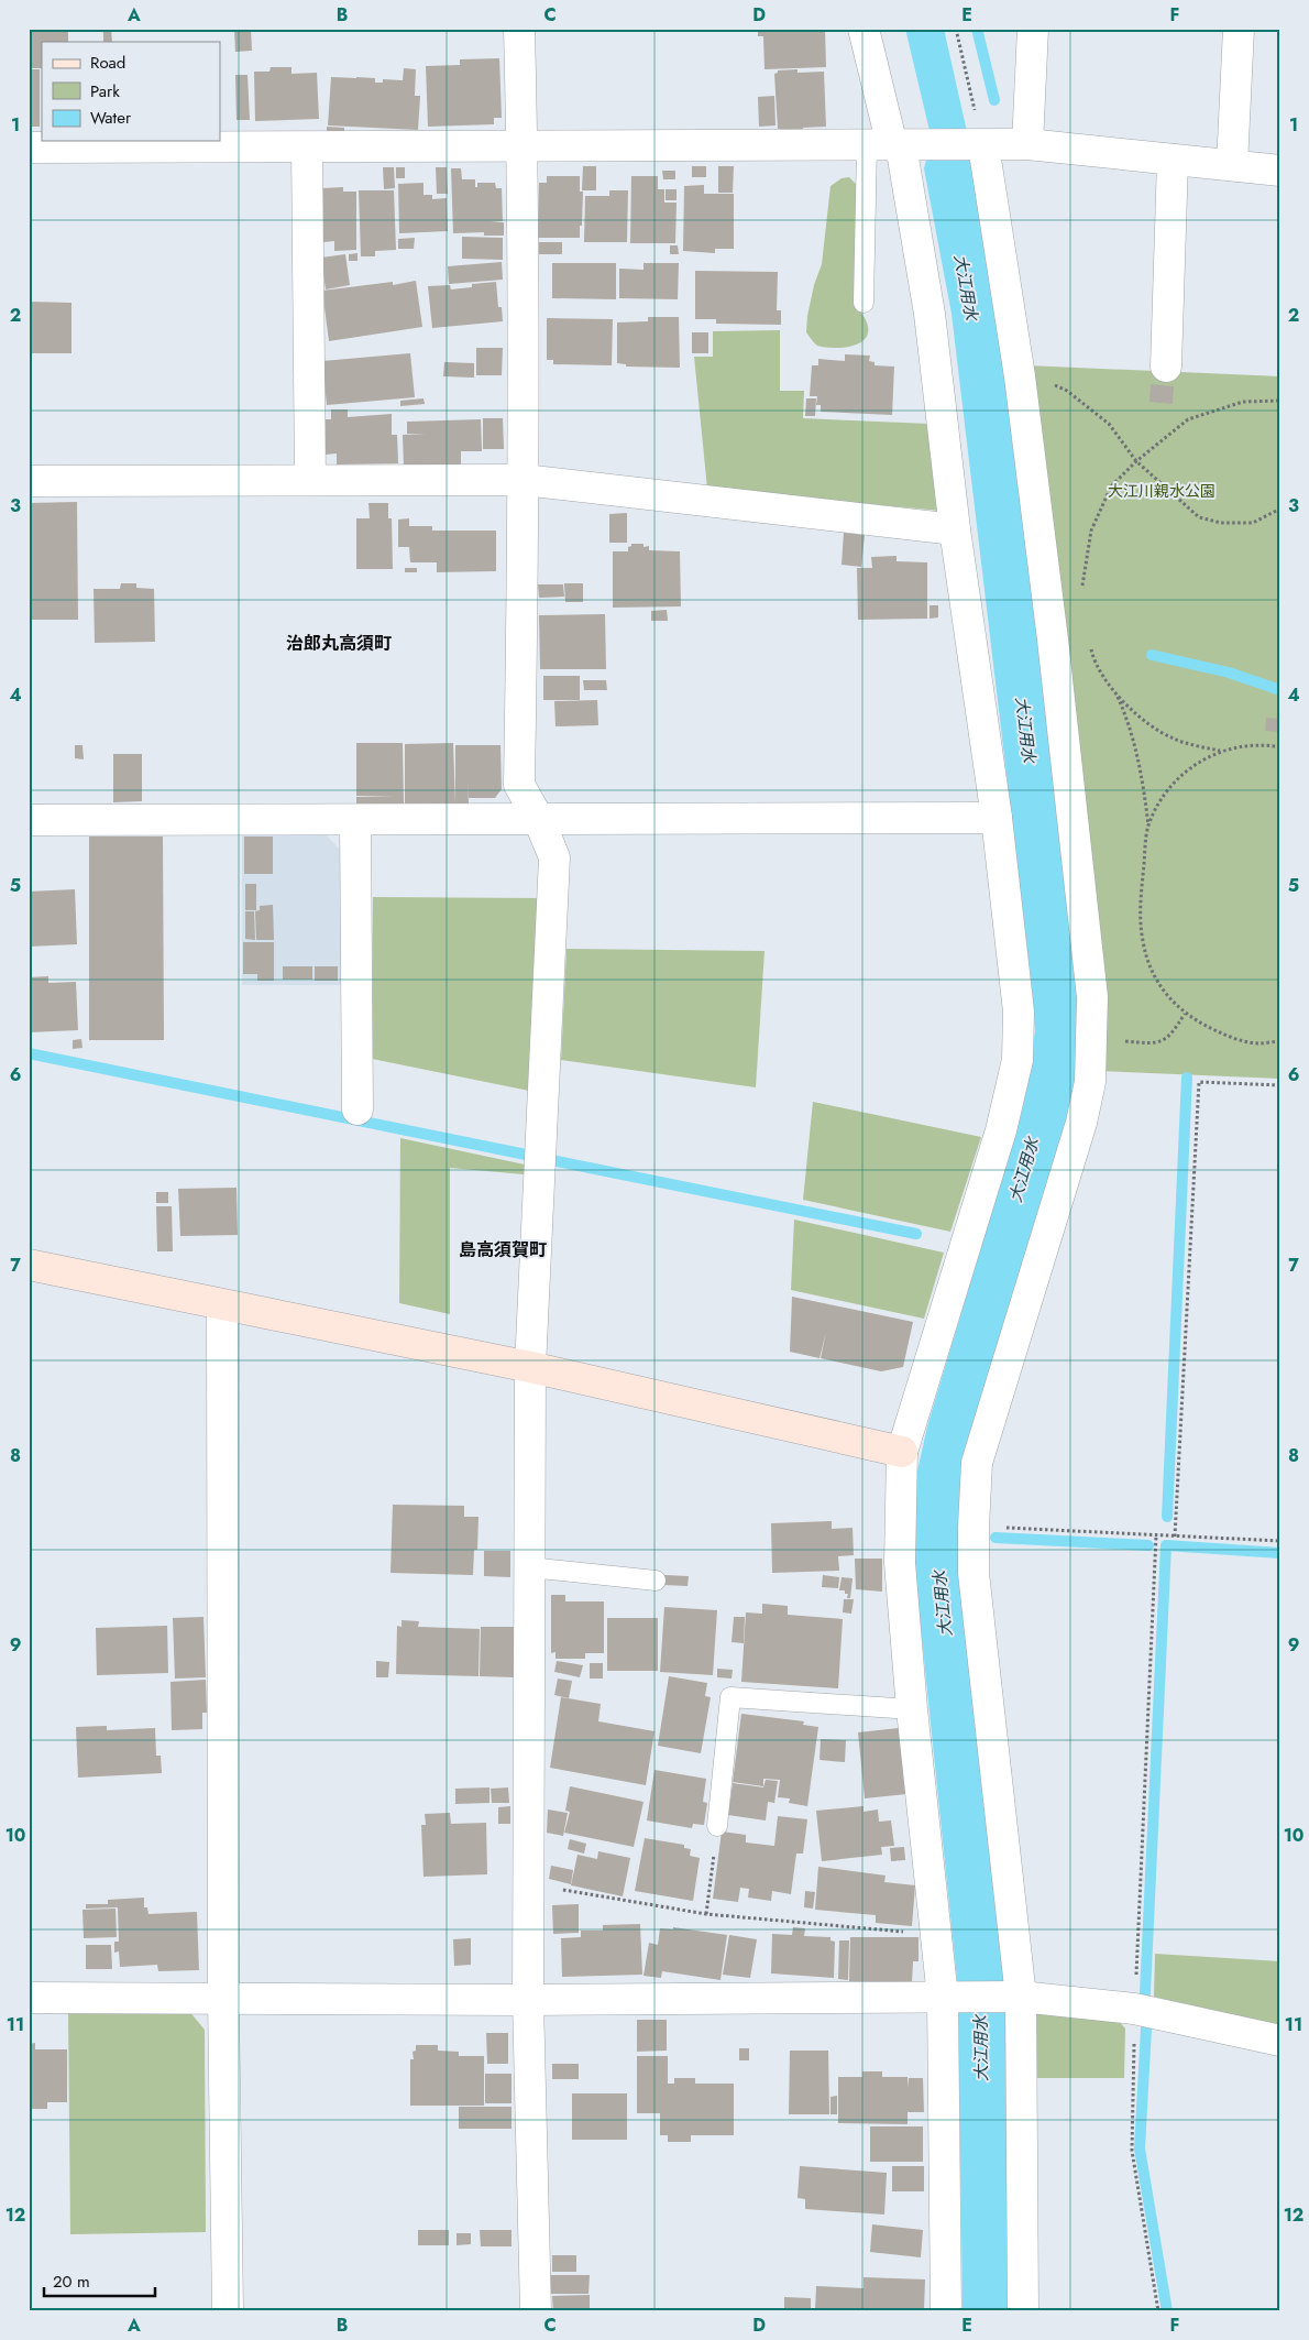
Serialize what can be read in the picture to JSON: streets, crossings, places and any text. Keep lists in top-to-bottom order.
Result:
{
  "districts": ["治郎丸高須町", "島高須賀町"],
  "water": ["大江用水"],
  "parks": ["大江川親水公園"],
  "legend": ["Road", "Park", "Water"],
  "scale_bar": "20 m",
  "grid": {
    "columns": [
      "A",
      "B",
      "C",
      "D",
      "E",
      "F"
    ],
    "rows": [
      "1",
      "2",
      "3",
      "4",
      "5",
      "6",
      "7",
      "8",
      "9",
      "10",
      "11",
      "12"
    ]
  }
}
